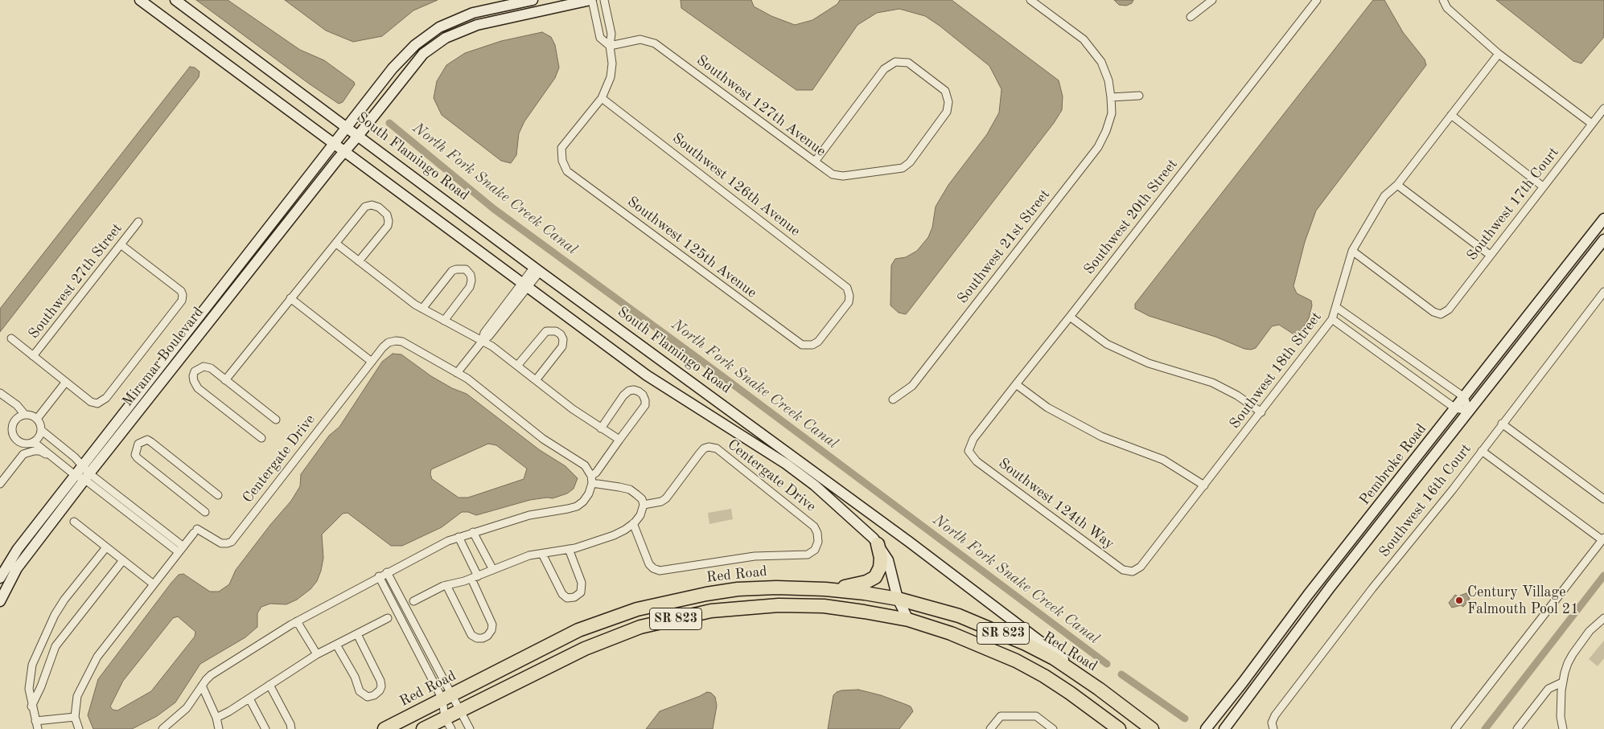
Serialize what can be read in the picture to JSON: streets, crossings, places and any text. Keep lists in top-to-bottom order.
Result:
{
  "streets": {
    "highway": ["South Flamingo Road", "Red Road", "SR 823"],
    "main road": ["Miramar Boulevard", "Pembroke Road"],
    "street": [
      "Southwest 127th Avenue",
      "Southwest 126th Avenue",
      "Southwest 17th Court",
      "Southwest 20th Street",
      "Southwest 21st Street",
      "Southwest 125th Avenue",
      "Southwest 27th Street",
      "Southwest 18th Street",
      "Centergate Drive",
      "Southwest 16th Court",
      "Southwest 124th Way"
    ]
  },
  "crossings": [
    ["South Flamingo Road", "Miramar Boulevard"],
    ["South Flamingo Road", "Red Road"],
    ["Southwest 126th Avenue", "Southwest 125th Avenue"],
    ["Southwest 17th Court", "Southwest 18th Street"],
    ["Southwest 20th Street", "Southwest 124th Way"],
    ["Southwest 18th Street", "Southwest 124th Way"]
  ],
  "water": ["North Fork Snake Creek Canal"],
  "places": ["Century Village Falmouth Pool 21"]
}
